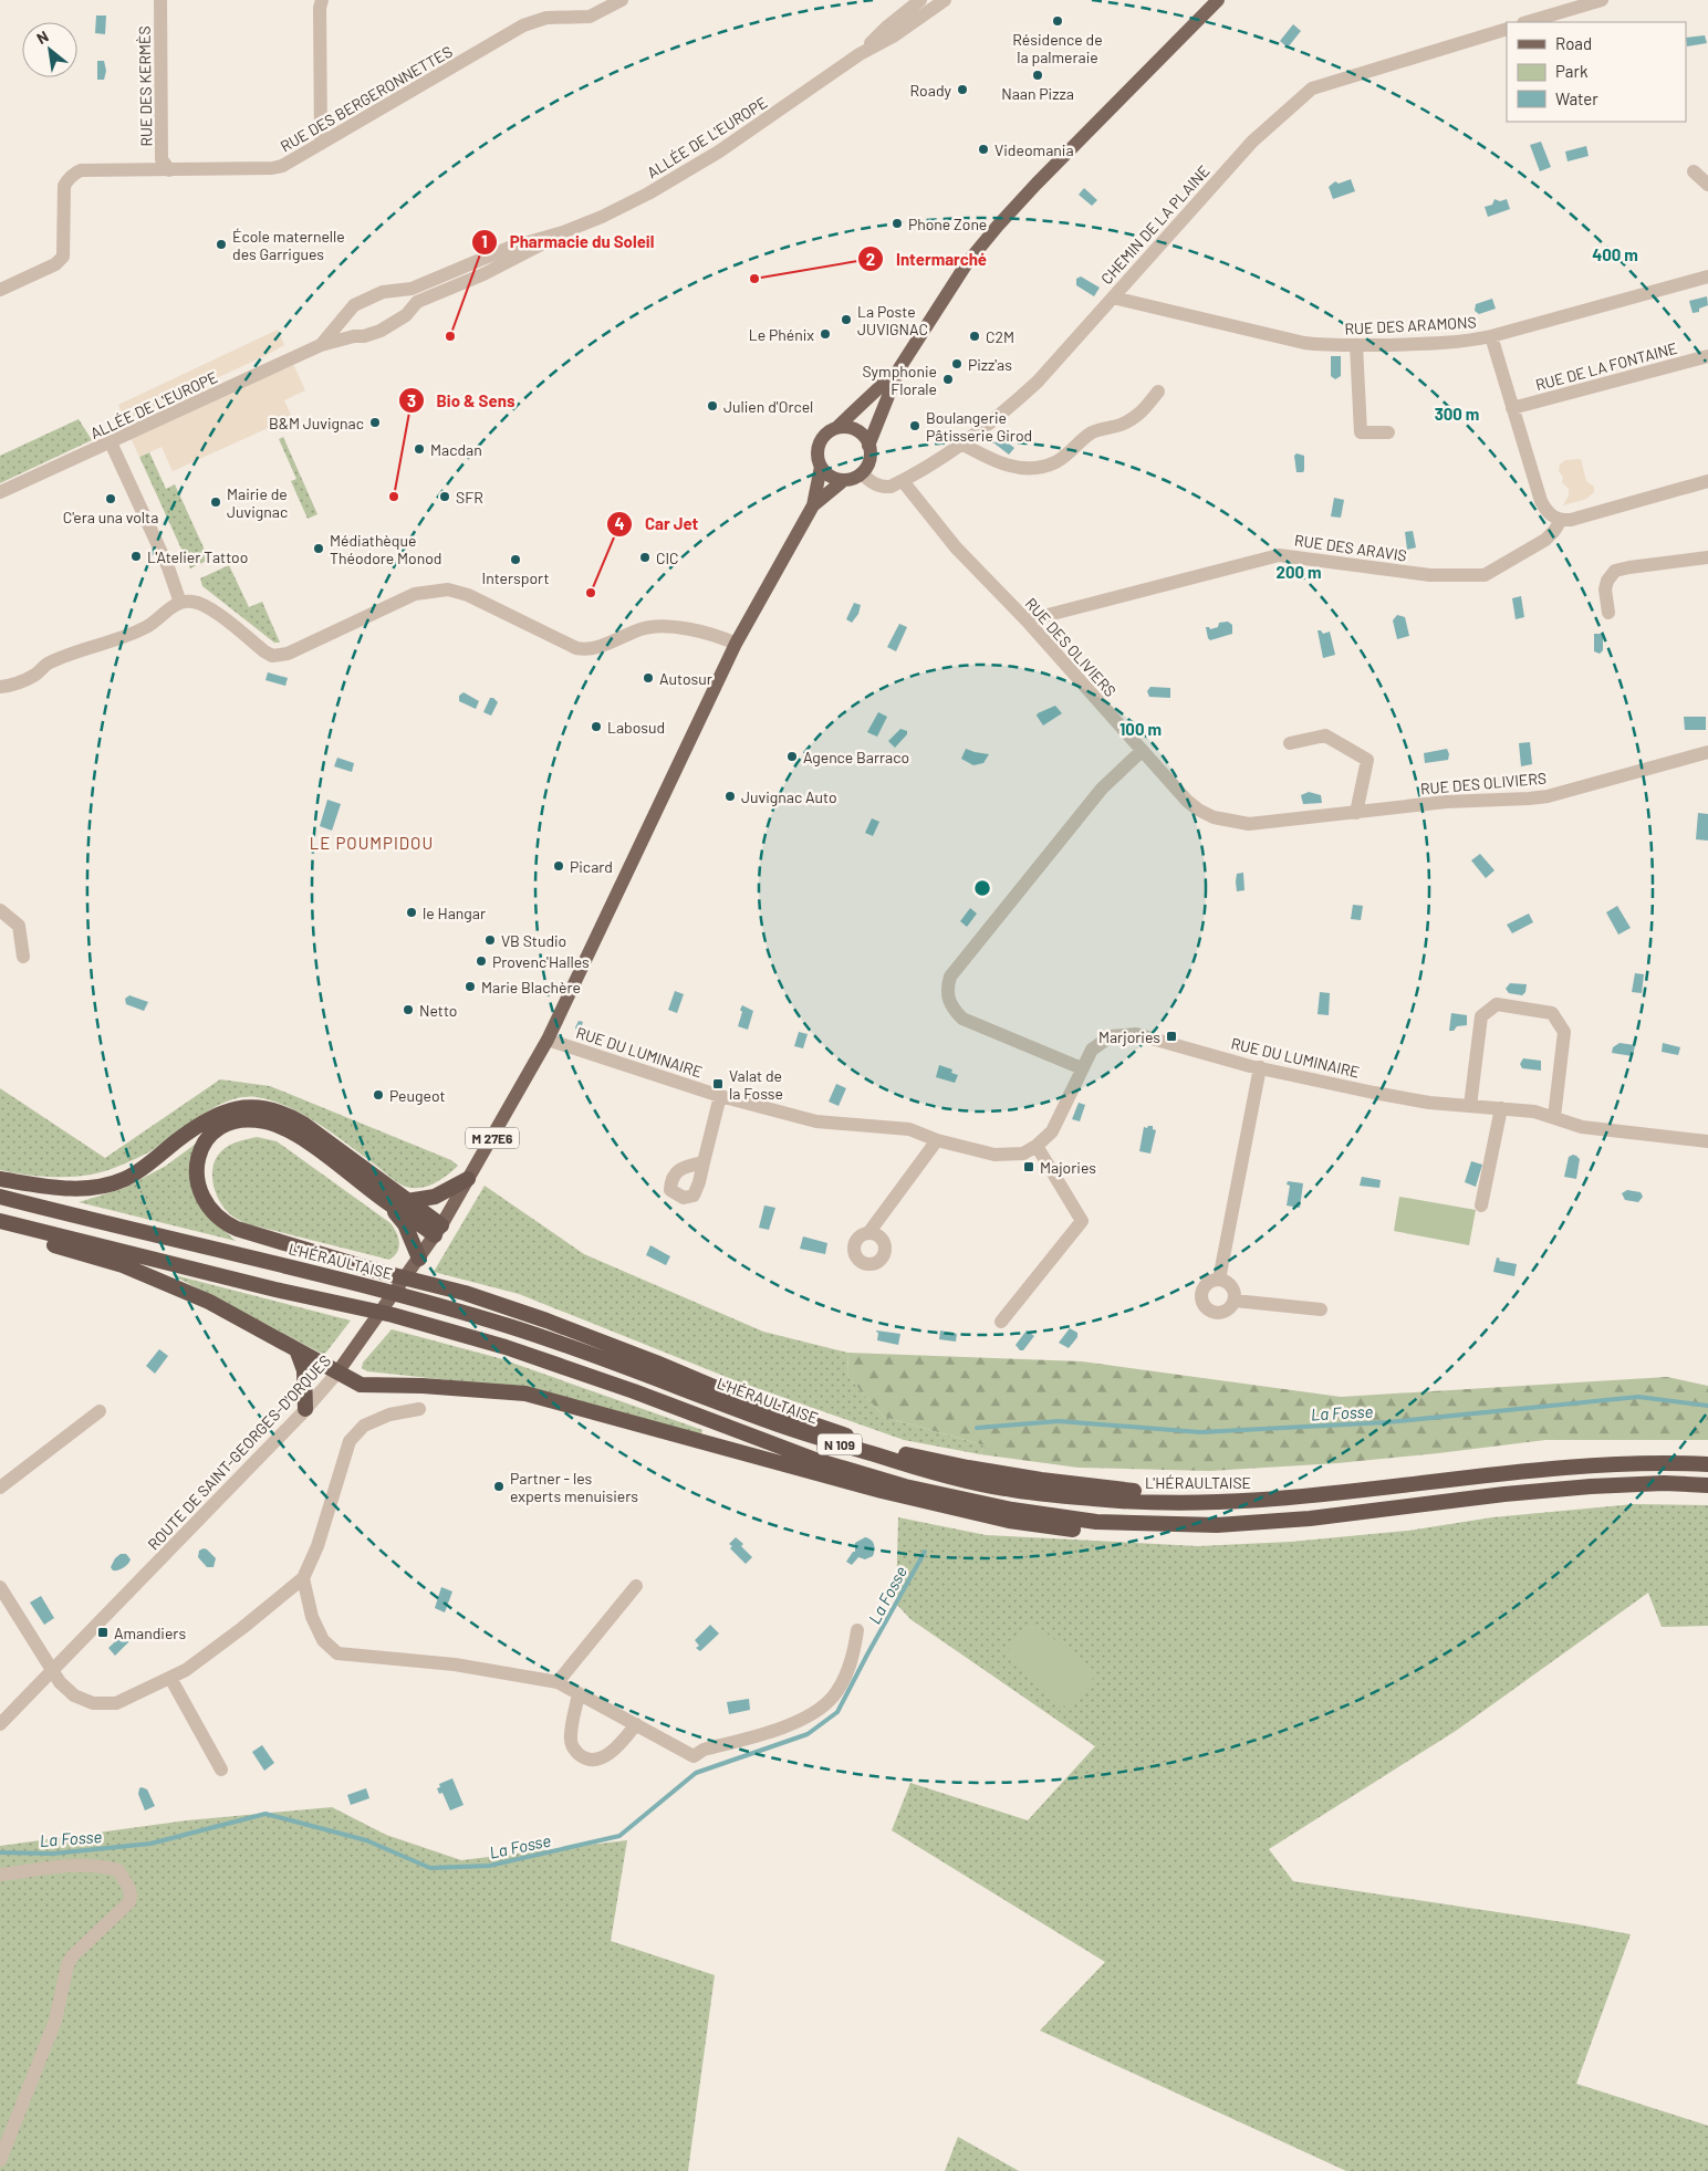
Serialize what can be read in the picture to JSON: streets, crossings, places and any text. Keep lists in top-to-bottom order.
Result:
{
  "streets": {
    "highway": ["L'HÉRAULTAISE", "N 109"],
    "main road": ["M 27E6", "ROUTE DE SAINT-GEORGES-D'ORQUES"],
    "street": [
      "RUE DES KERMÈS",
      "RUE DES BERGERONNETTES",
      "ALLÉE DE L'EUROPE",
      "CHEMIN DE LA PLAINE",
      "RUE DES ARAMONS",
      "RUE DE LA FONTAINE",
      "RUE DES ARAVIS",
      "RUE DES OLIVIERS",
      "RUE DU LUMINAIRE"
    ]
  },
  "crossings": [
    ["RUE DES KERMÈS", "RUE DES BERGERONNETTES"],
    ["CHEMIN DE LA PLAINE", "RUE DES ARAMONS"],
    ["CHEMIN DE LA PLAINE", "RUE DES OLIVIERS"],
    ["CHEMIN DE LA PLAINE", "ROUTE DE SAINT-GEORGES-D'ORQUES"],
    ["RUE DES ARAVIS", "RUE DES OLIVIERS"],
    ["RUE DU LUMINAIRE", "ROUTE DE SAINT-GEORGES-D'ORQUES"],
    ["M 27E6", "ROUTE DE SAINT-GEORGES-D'ORQUES"]
  ],
  "districts": ["LE POUMPIDOU"],
  "water": ["La Fosse"],
  "places": {
    "other": [
      "Résidence de la palmeraie",
      "Naan Pizza",
      "Roady",
      "Videomania",
      "Phone Zone",
      "École maternelle des Garrigues",
      "Intermarché",
      "La Poste JUVIGNAC",
      "Le Phénix",
      "Pharmacie du Soleil",
      "C2M",
      "Pizz'as",
      "Symphonie Florale",
      "Julien d'Orcel",
      "B&M Juvignac",
      "Boulangerie Pâtisserie Girod",
      "Macdan",
      "Bio & Sens",
      "SFR",
      "C'era una volta",
      "Mairie de Juvignac",
      "Médiathèque Théodore Monod",
      "L'Atelier Tattoo",
      "CIC",
      "Intersport",
      "Car Jet",
      "Autosur",
      "Labosud",
      "Agence Barraco",
      "Juvignac Auto",
      "Picard",
      "le Hangar",
      "VB Studio",
      "Provenc'Halles",
      "Marie Blachère",
      "Netto",
      "Peugeot",
      "Partner - les experts menuisiers"
    ],
    "transit": [
      "Marjories",
      "Valat de la Fosse",
      "Majories",
      "Amandiers"
    ]
  },
  "legend": ["Road", "Park", "Water"],
  "north": "top left",
  "rings": [
    "400 m",
    "300 m",
    "200 m",
    "100 m"
  ]
}
